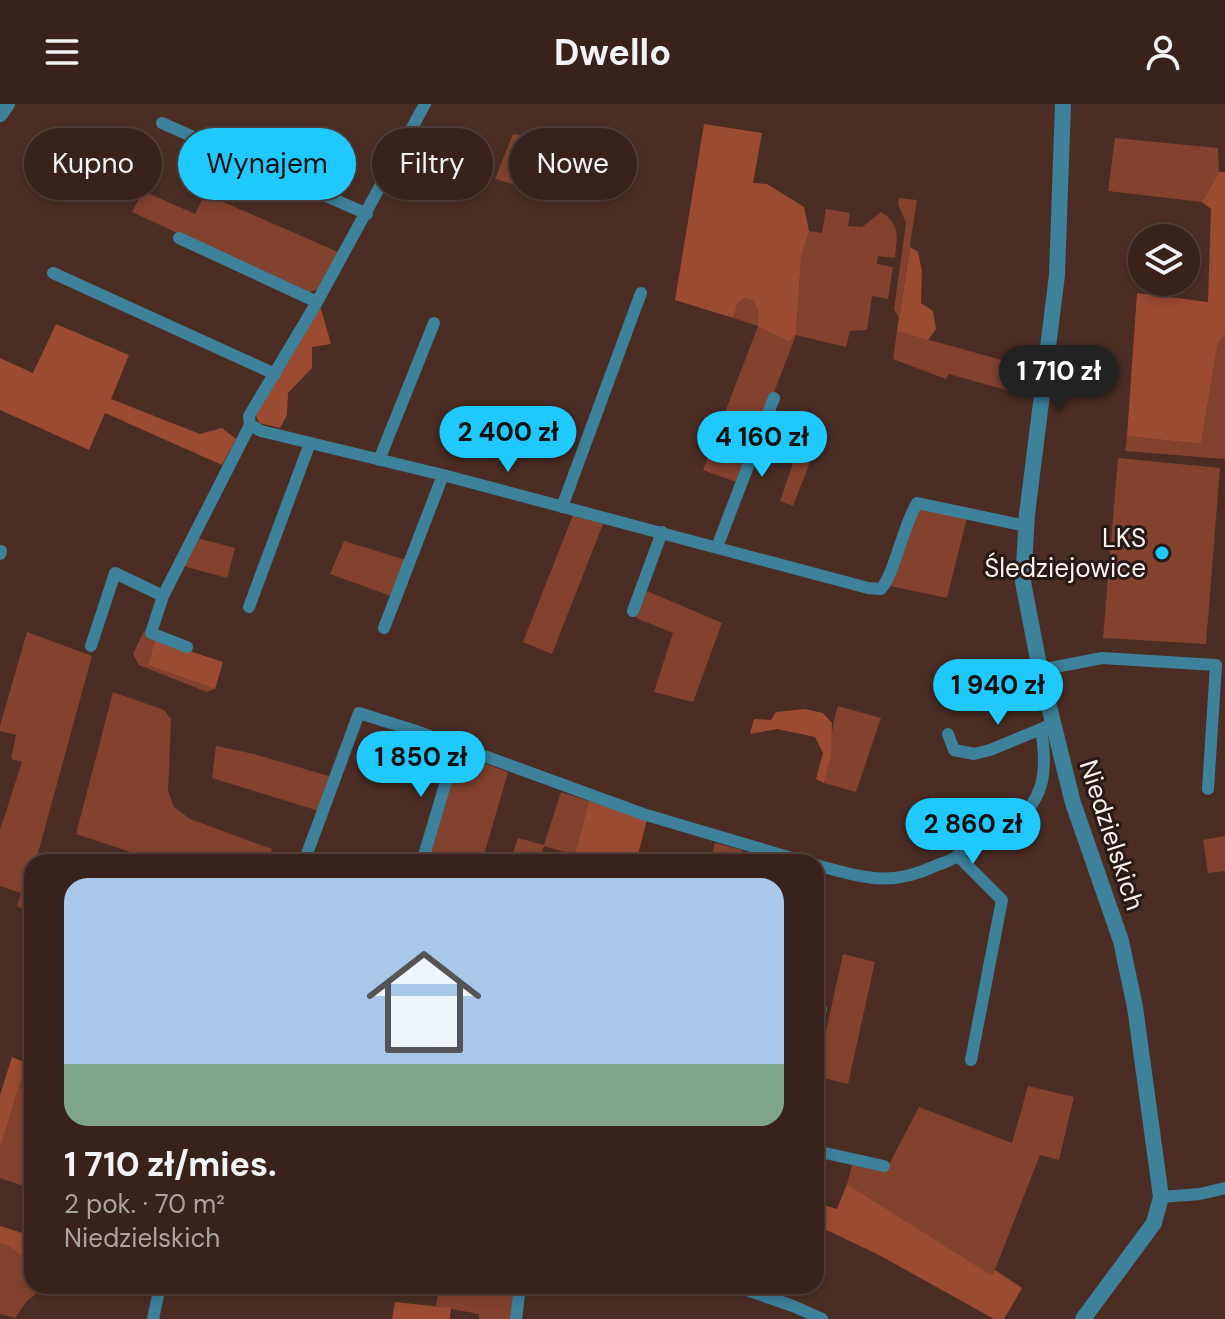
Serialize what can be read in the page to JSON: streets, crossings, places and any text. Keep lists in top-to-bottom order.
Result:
{
  "streets": {
    "street": ["Niedzielskich"]
  },
  "places": ["LKS Śledziejowice"],
  "page": {
    "header": "Dwello",
    "chip": [
      "Kupno",
      "Wynajem",
      "Filtry",
      "Nowe"
    ],
    "price": [
      "1 710 zł",
      "2 400 zł",
      "4 160 zł",
      "1 940 zł",
      "1 850 zł",
      "2 860 zł"
    ],
    "list": [
      {
        "name": "1 710 zł/mies.",
        "note": "2 pok. · 70 m² · Niedzielskich"
      }
    ]
  }
}
